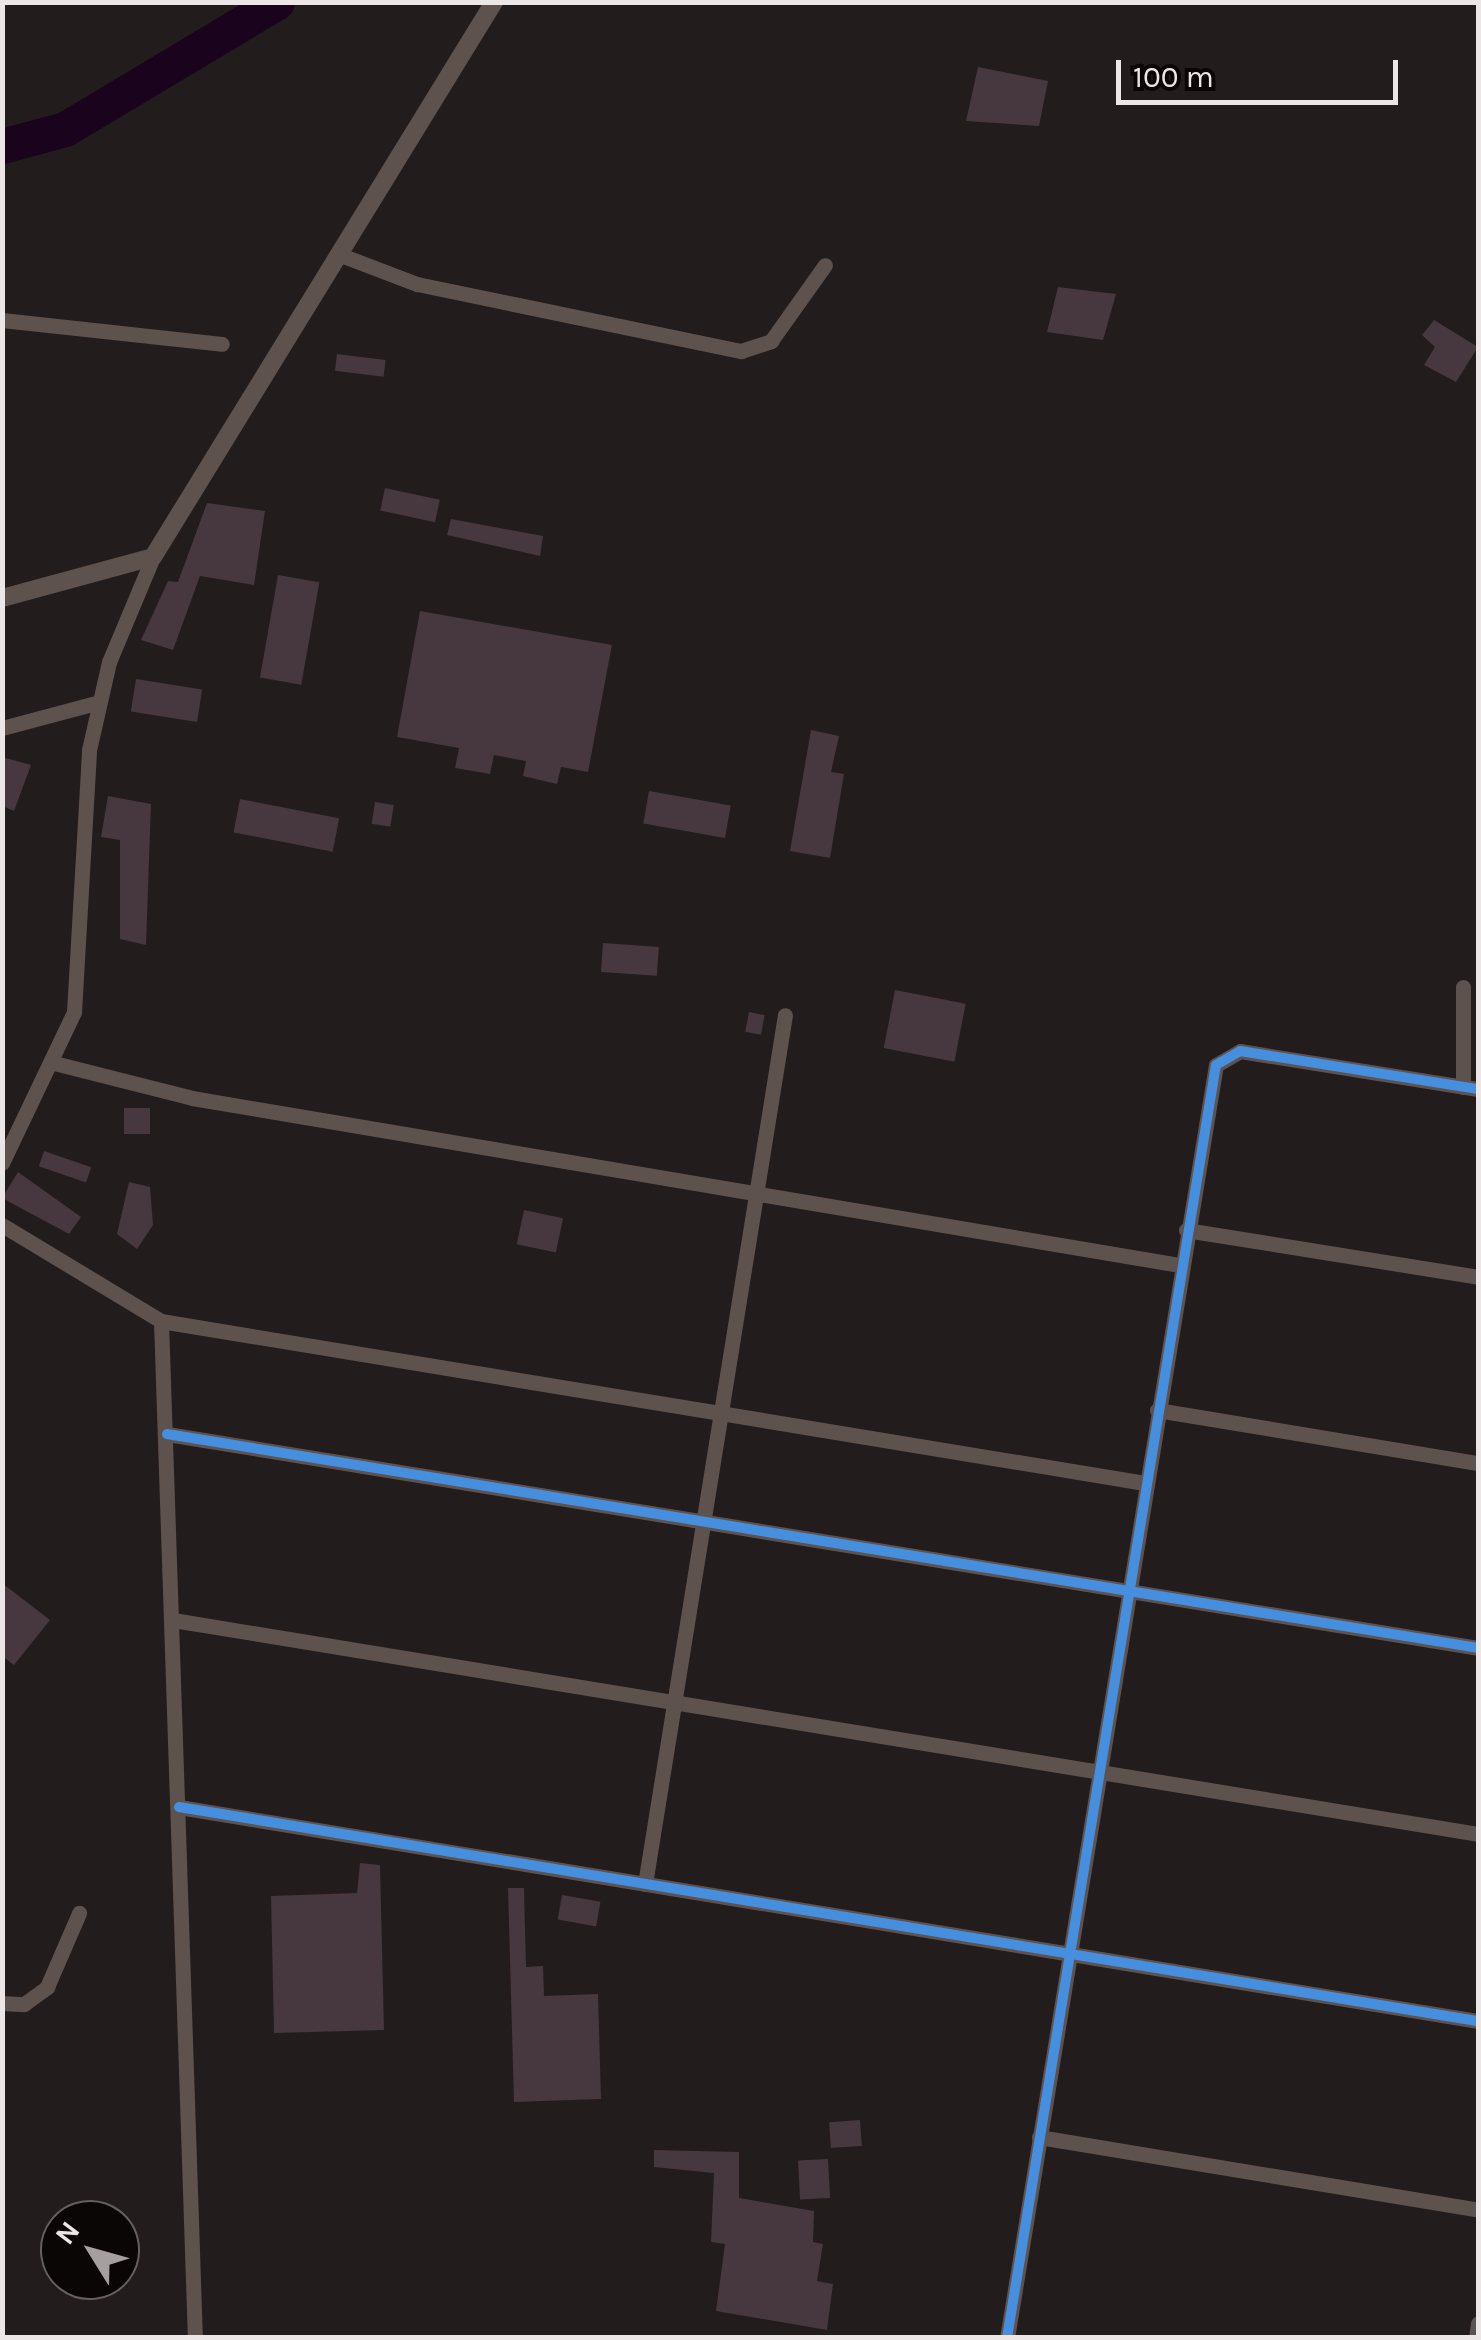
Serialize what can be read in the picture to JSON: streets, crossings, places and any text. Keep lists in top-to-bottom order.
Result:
{
  "scale_bar": "100 m",
  "north": "top left"
}
